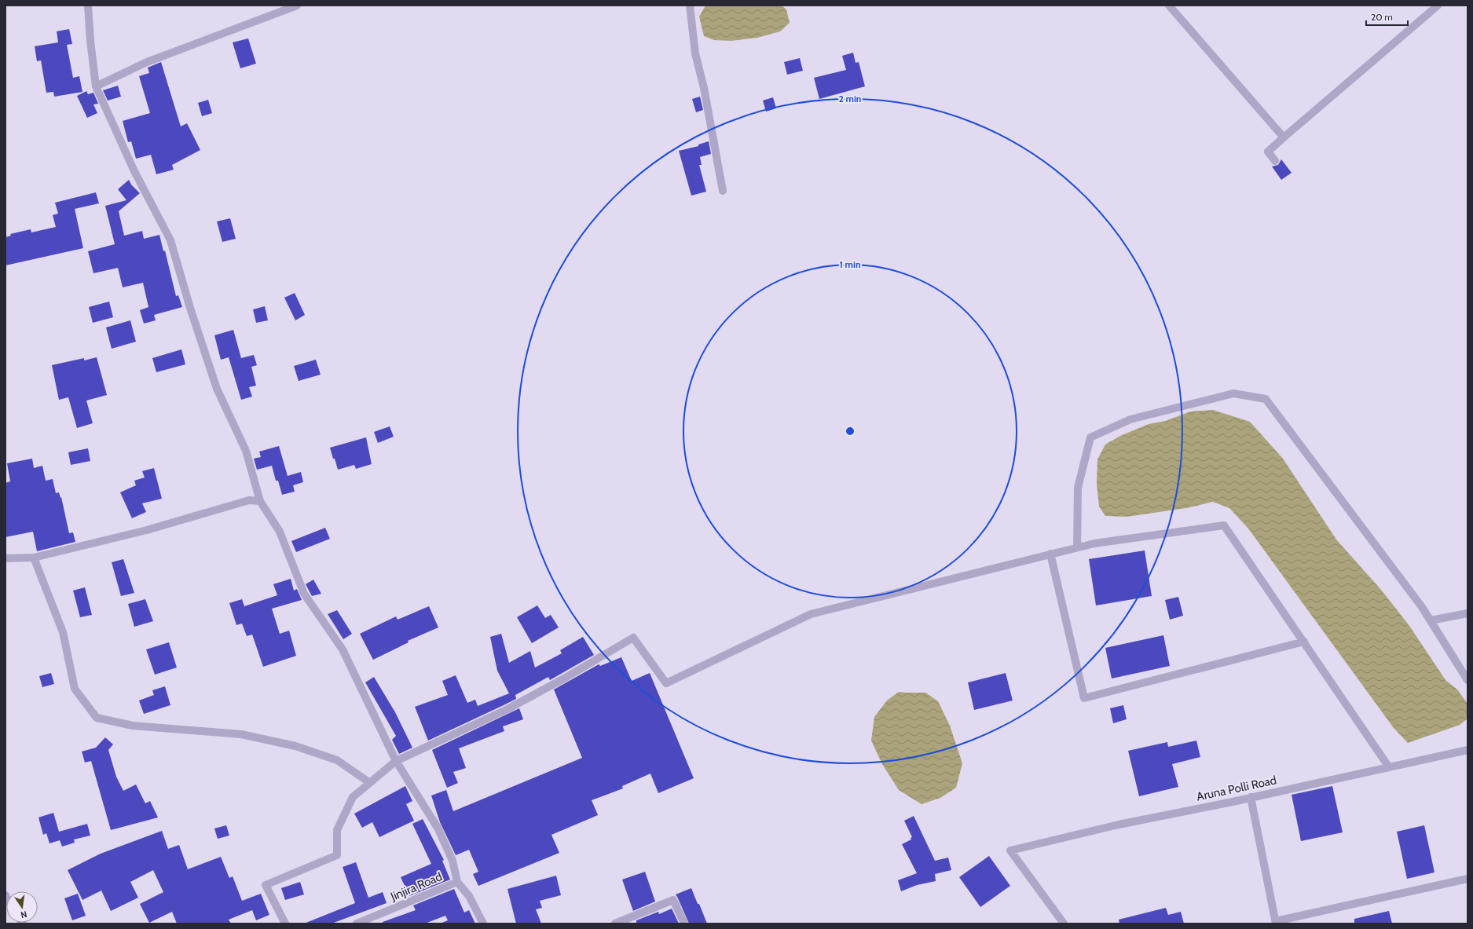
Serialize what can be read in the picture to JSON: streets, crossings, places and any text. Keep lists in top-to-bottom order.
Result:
{
  "streets": {
    "street": ["Aruna Polli Road", "Jinjira Road"]
  },
  "scale_bar": "20 m",
  "north": "bottom",
  "rings": ["2 min", "1 min"]
}
